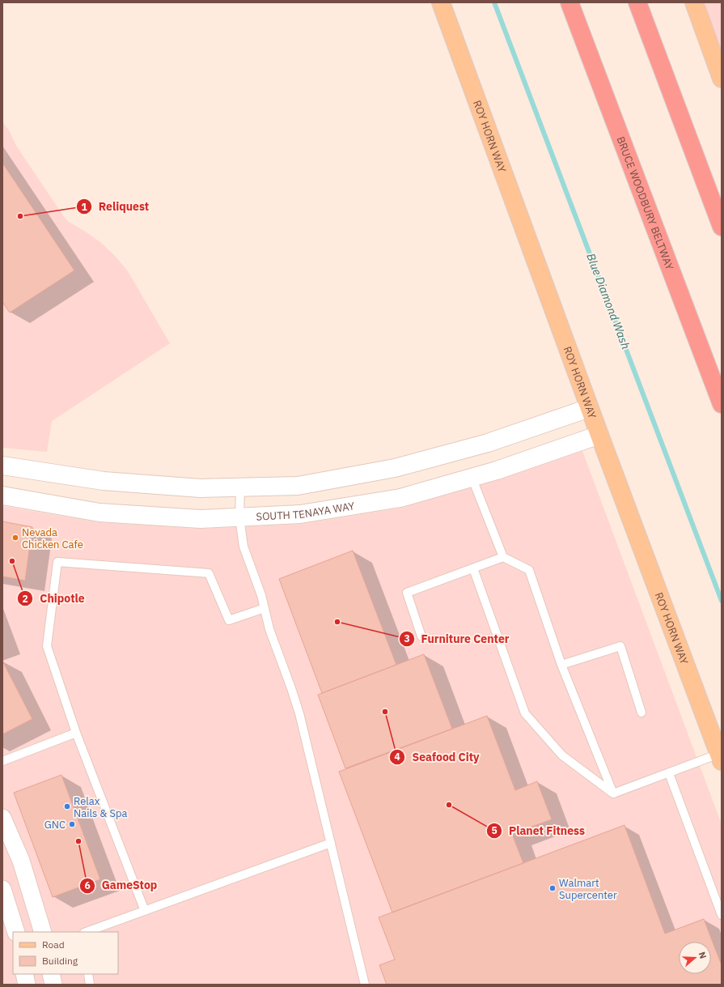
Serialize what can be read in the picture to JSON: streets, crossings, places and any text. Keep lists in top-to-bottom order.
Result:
{
  "streets": {
    "highway": ["BRUCE WOODBURY BELTWAY"],
    "main road": ["ROY HORN WAY"],
    "street": ["SOUTH TENAYA WAY"]
  },
  "crossings": [
    ["ROY HORN WAY", "SOUTH TENAYA WAY"]
  ],
  "water": ["Blue Diamond Wash"],
  "places": [
    "Reliquest",
    "Nevada Chicken Cafe",
    "Chipotle",
    "Furniture Center",
    "Seafood City",
    "Planet Fitness",
    "Relax Nails & Spa",
    "GNC",
    "GameStop",
    "Walmart Supercenter"
  ],
  "legend": ["Road", "Building"],
  "north": "right"
}
